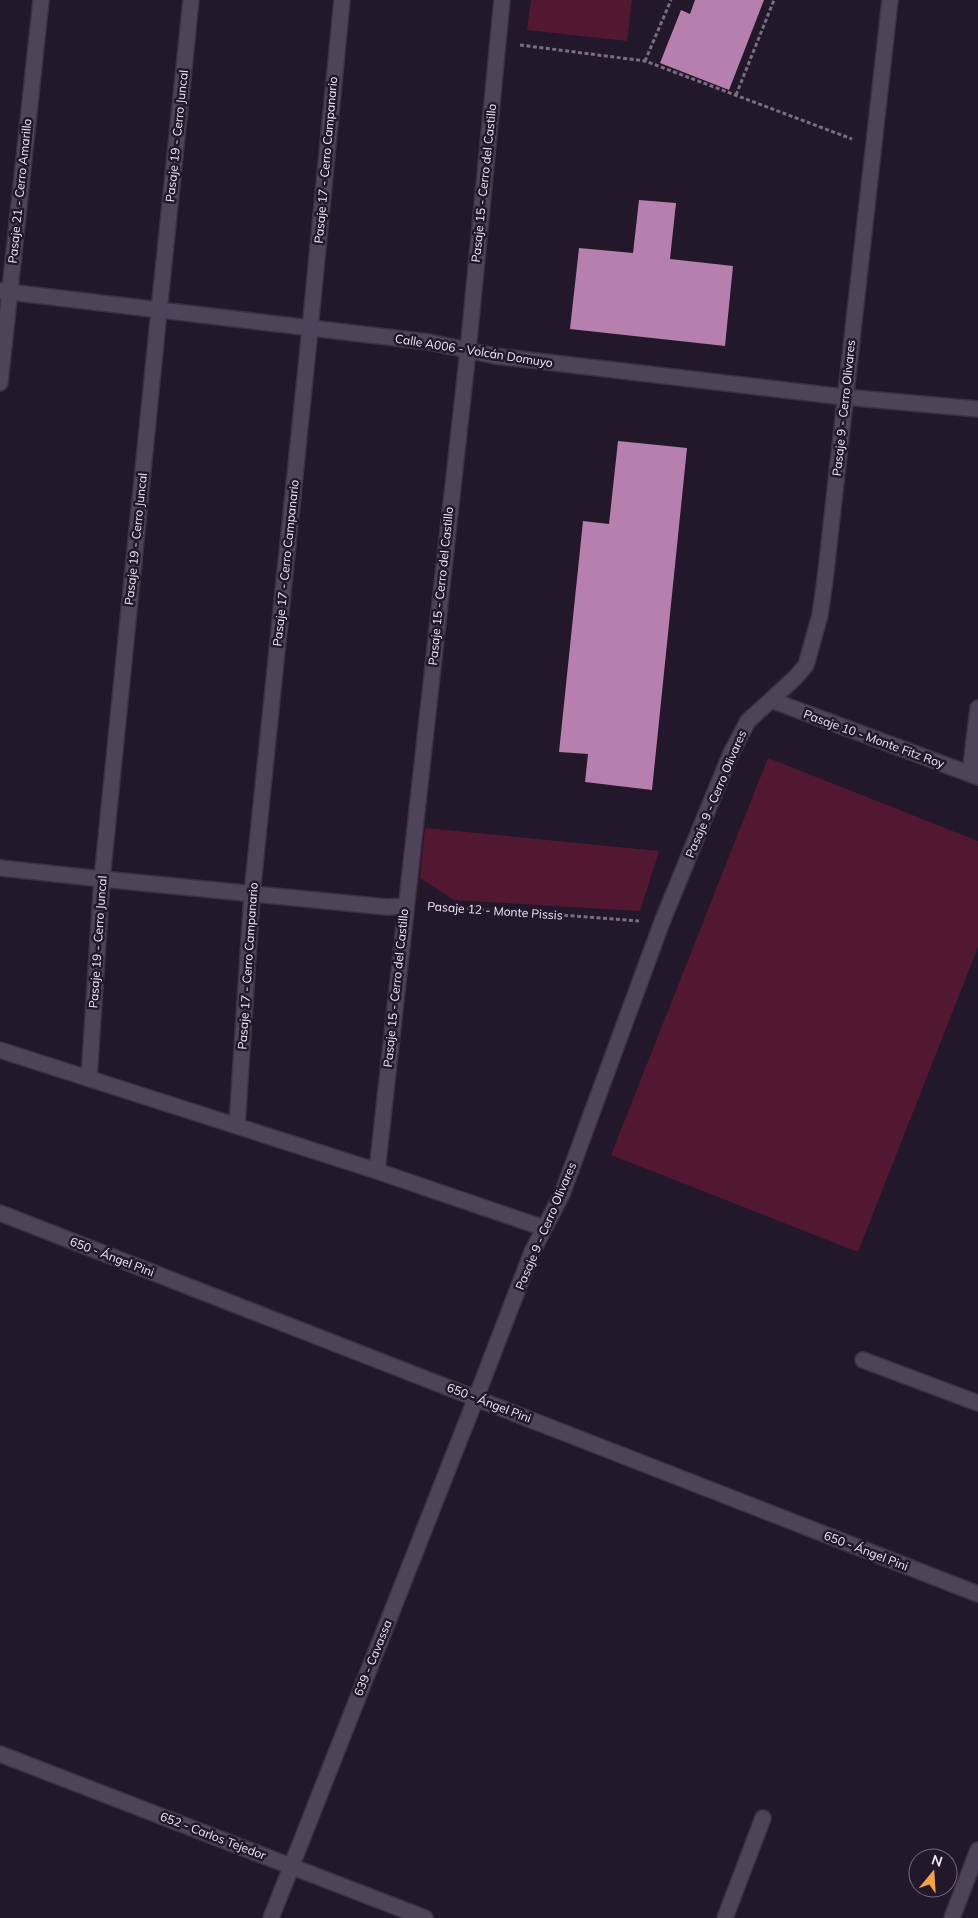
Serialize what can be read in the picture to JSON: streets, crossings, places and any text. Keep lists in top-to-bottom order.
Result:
{
  "streets": {
    "street": [
      "Pasaje 19 - Cerro Juncal",
      "Pasaje 17 - Cerro Campanario",
      "Pasaje 15 - Cerro del Castillo",
      "Pasaje 21 - Cerro Amarillo",
      "Calle A006 - Volcán Domuyo",
      "Pasaje 9 - Cerro Olivares",
      "Pasaje 10 - Monte Fitz Roy",
      "650 - Ángel Pini",
      "639 - Cavassa",
      "652 - Carlos Tejedor"
    ],
    "path": ["Pasaje 12 - Monte Pissis"]
  },
  "crossings": [
    ["Pasaje 19 - Cerro Juncal", "Calle A006 - Volcán Domuyo"],
    ["Pasaje 17 - Cerro Campanario", "Calle A006 - Volcán Domuyo"],
    ["Pasaje 15 - Cerro del Castillo", "Calle A006 - Volcán Domuyo"],
    ["Pasaje 15 - Cerro del Castillo", "Pasaje 12 - Monte Pissis"],
    ["Pasaje 21 - Cerro Amarillo", "Calle A006 - Volcán Domuyo"],
    ["Calle A006 - Volcán Domuyo", "Pasaje 9 - Cerro Olivares"],
    ["Pasaje 9 - Cerro Olivares", "Pasaje 10 - Monte Fitz Roy"],
    ["Pasaje 9 - Cerro Olivares", "Pasaje 12 - Monte Pissis"],
    ["Pasaje 9 - Cerro Olivares", "650 - Ángel Pini"],
    ["Pasaje 9 - Cerro Olivares", "639 - Cavassa"],
    ["650 - Ángel Pini", "639 - Cavassa"],
    ["639 - Cavassa", "652 - Carlos Tejedor"]
  ],
  "north": "top"
}
